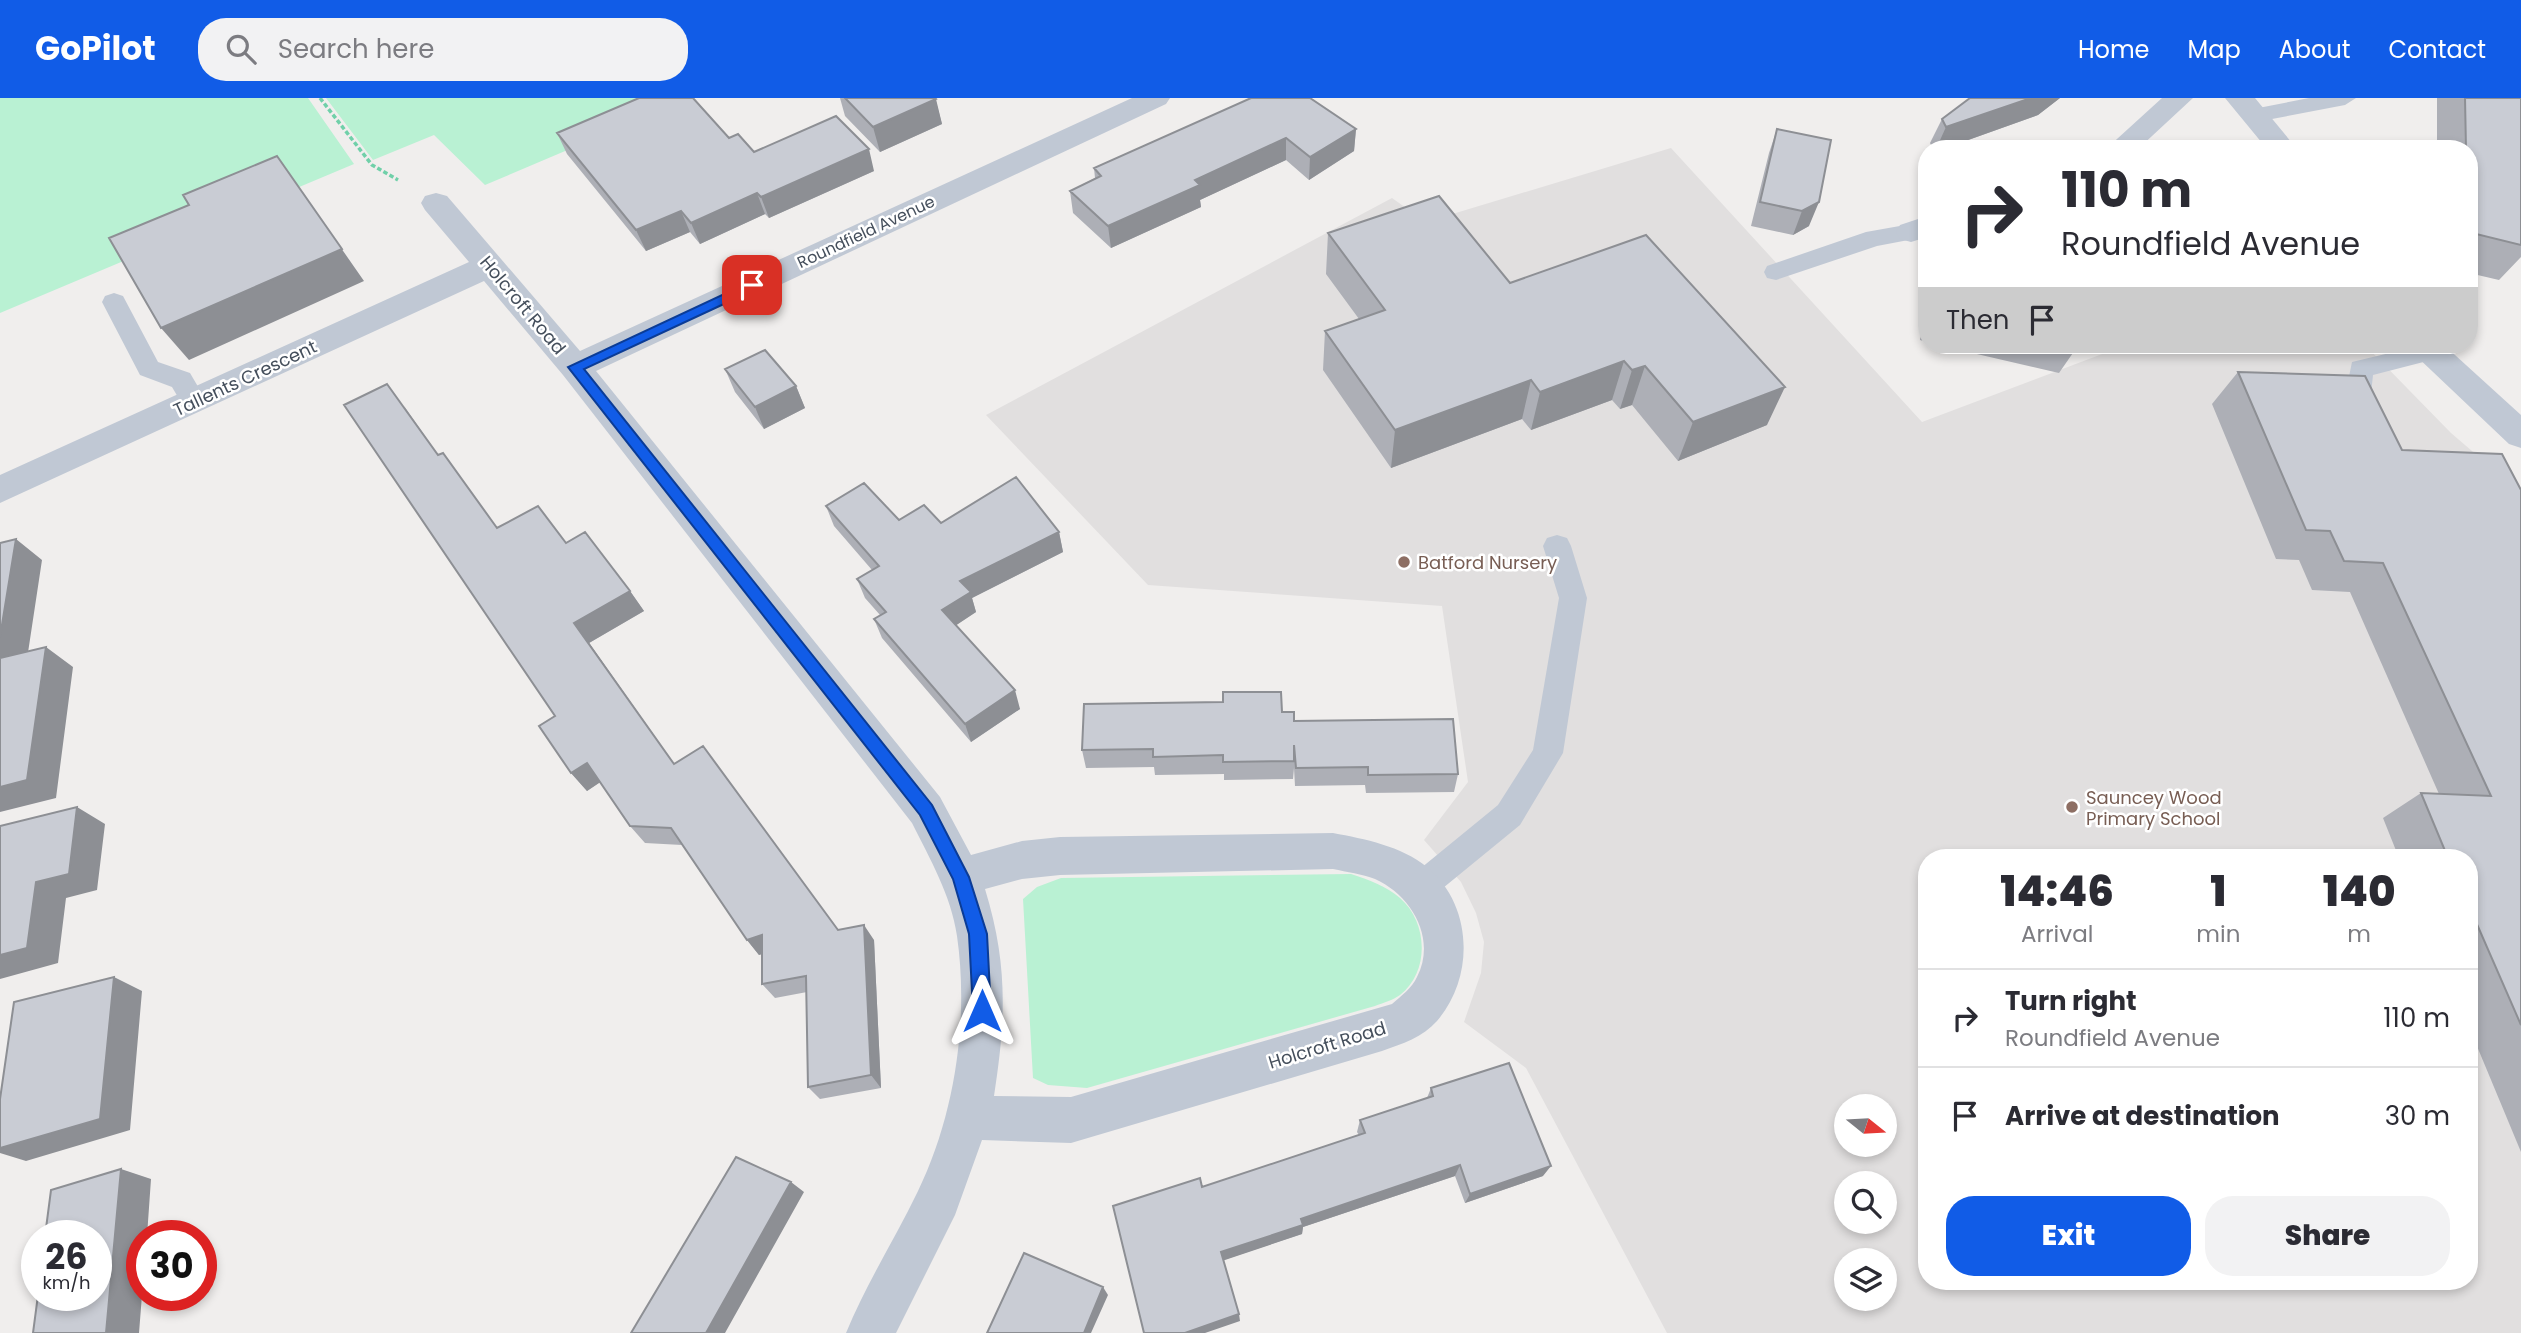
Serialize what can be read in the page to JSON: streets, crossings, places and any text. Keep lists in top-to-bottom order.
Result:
{
  "streets": {
    "street": ["Roundfield Avenue", "Holcroft Road", "Tallents Crescent"]
  },
  "crossings": [
    ["Roundfield Avenue", "Holcroft Road"],
    ["Holcroft Road", "Tallents Crescent"]
  ],
  "places": ["Batford Nursery", "Sauncey Wood Primary School"],
  "north": "right",
  "page": {
    "header": "GoPilot",
    "search": "Search here",
    "nav": [
      "Home",
      "Map",
      "About",
      "Contact"
    ],
    "turn": ["110 m", "Roundfield Avenue"],
    "then": "Then",
    "eta": [
      "14:46",
      "Arrival",
      "1",
      "min",
      "140",
      "m"
    ],
    "list": [
      {
        "name": "Turn right",
        "note": "Roundfield Avenue",
        "value": "110 m"
      },
      {
        "name": "Arrive at destination",
        "value": "30 m"
      }
    ],
    "buttons": ["Exit", "Share"],
    "speed": "26 km/h",
    "limit": "30"
  }
}
